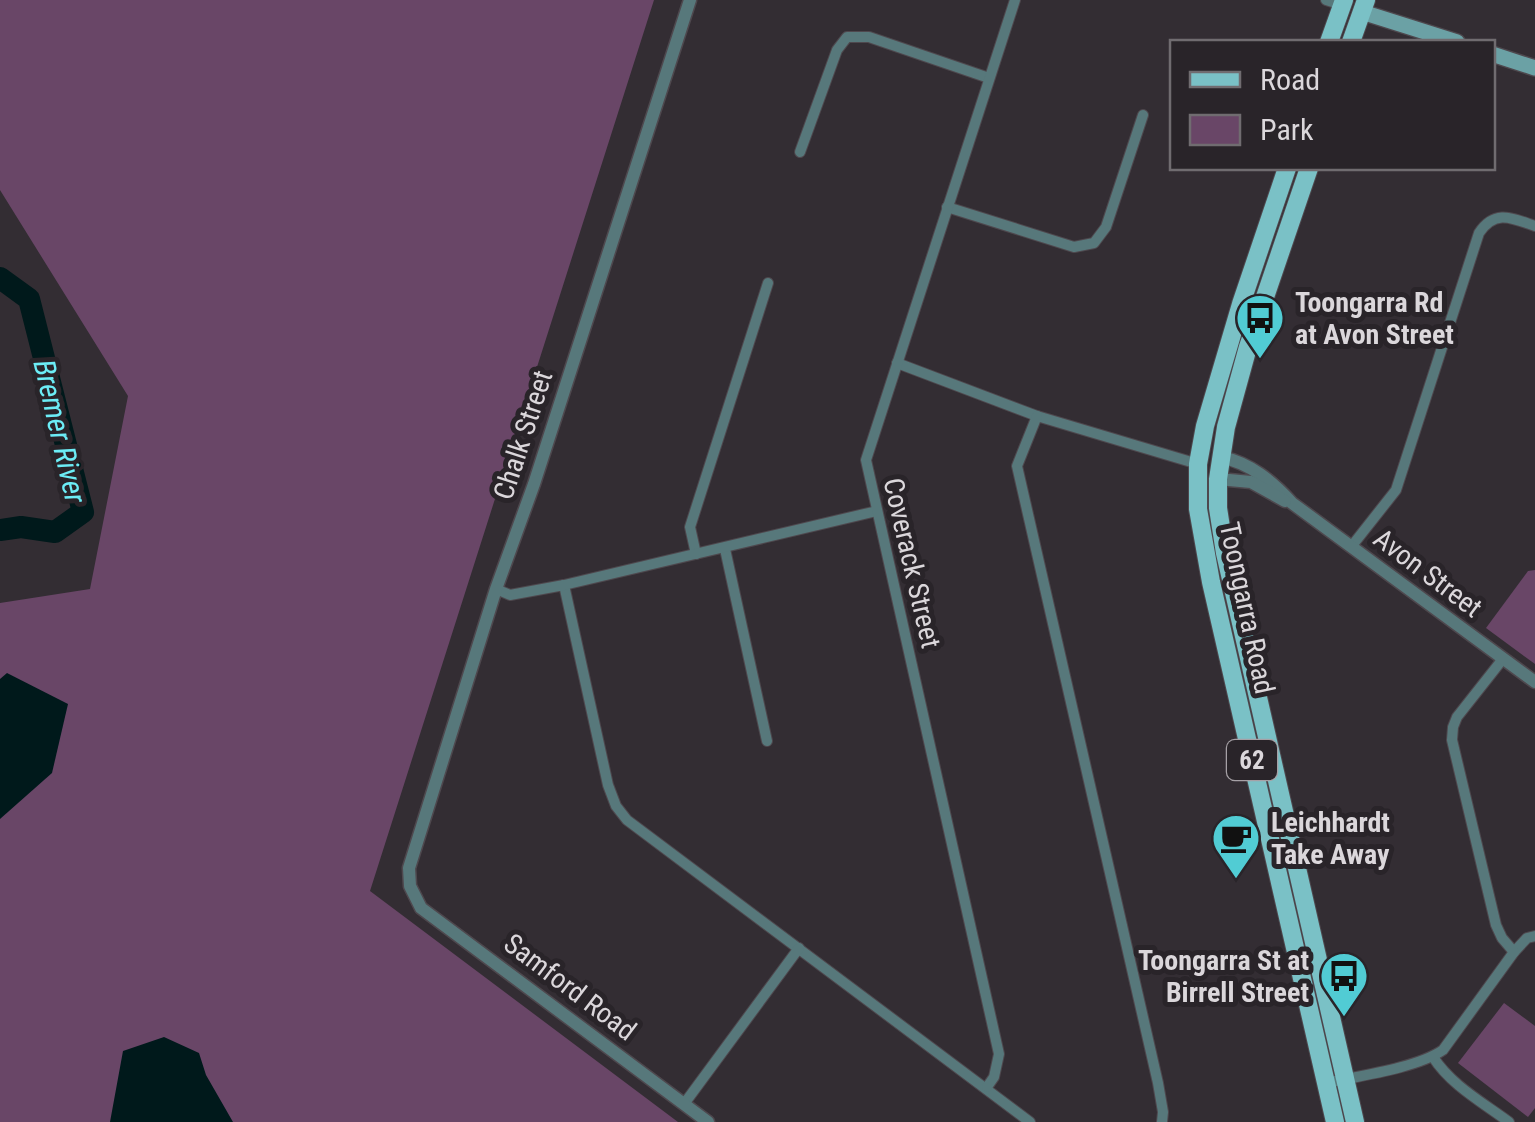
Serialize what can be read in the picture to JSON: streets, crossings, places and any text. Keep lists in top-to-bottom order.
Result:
{
  "streets": {
    "main road": ["Toongarra Road", "62"],
    "street": [
      "Chalk Street",
      "Coverack Street",
      "Avon Street",
      "Samford Road"
    ]
  },
  "crossings": [
    ["Chalk Street", "Samford Road"],
    ["Avon Street", "Toongarra Road"]
  ],
  "water": ["Bremer River"],
  "places": {
    "bus stop": ["Toongarra Rd at Avon Street", "Toongarra St at Birrell Street"],
    "cafe": ["Leichhardt Take Away"]
  },
  "legend": ["Road", "Park"]
}
